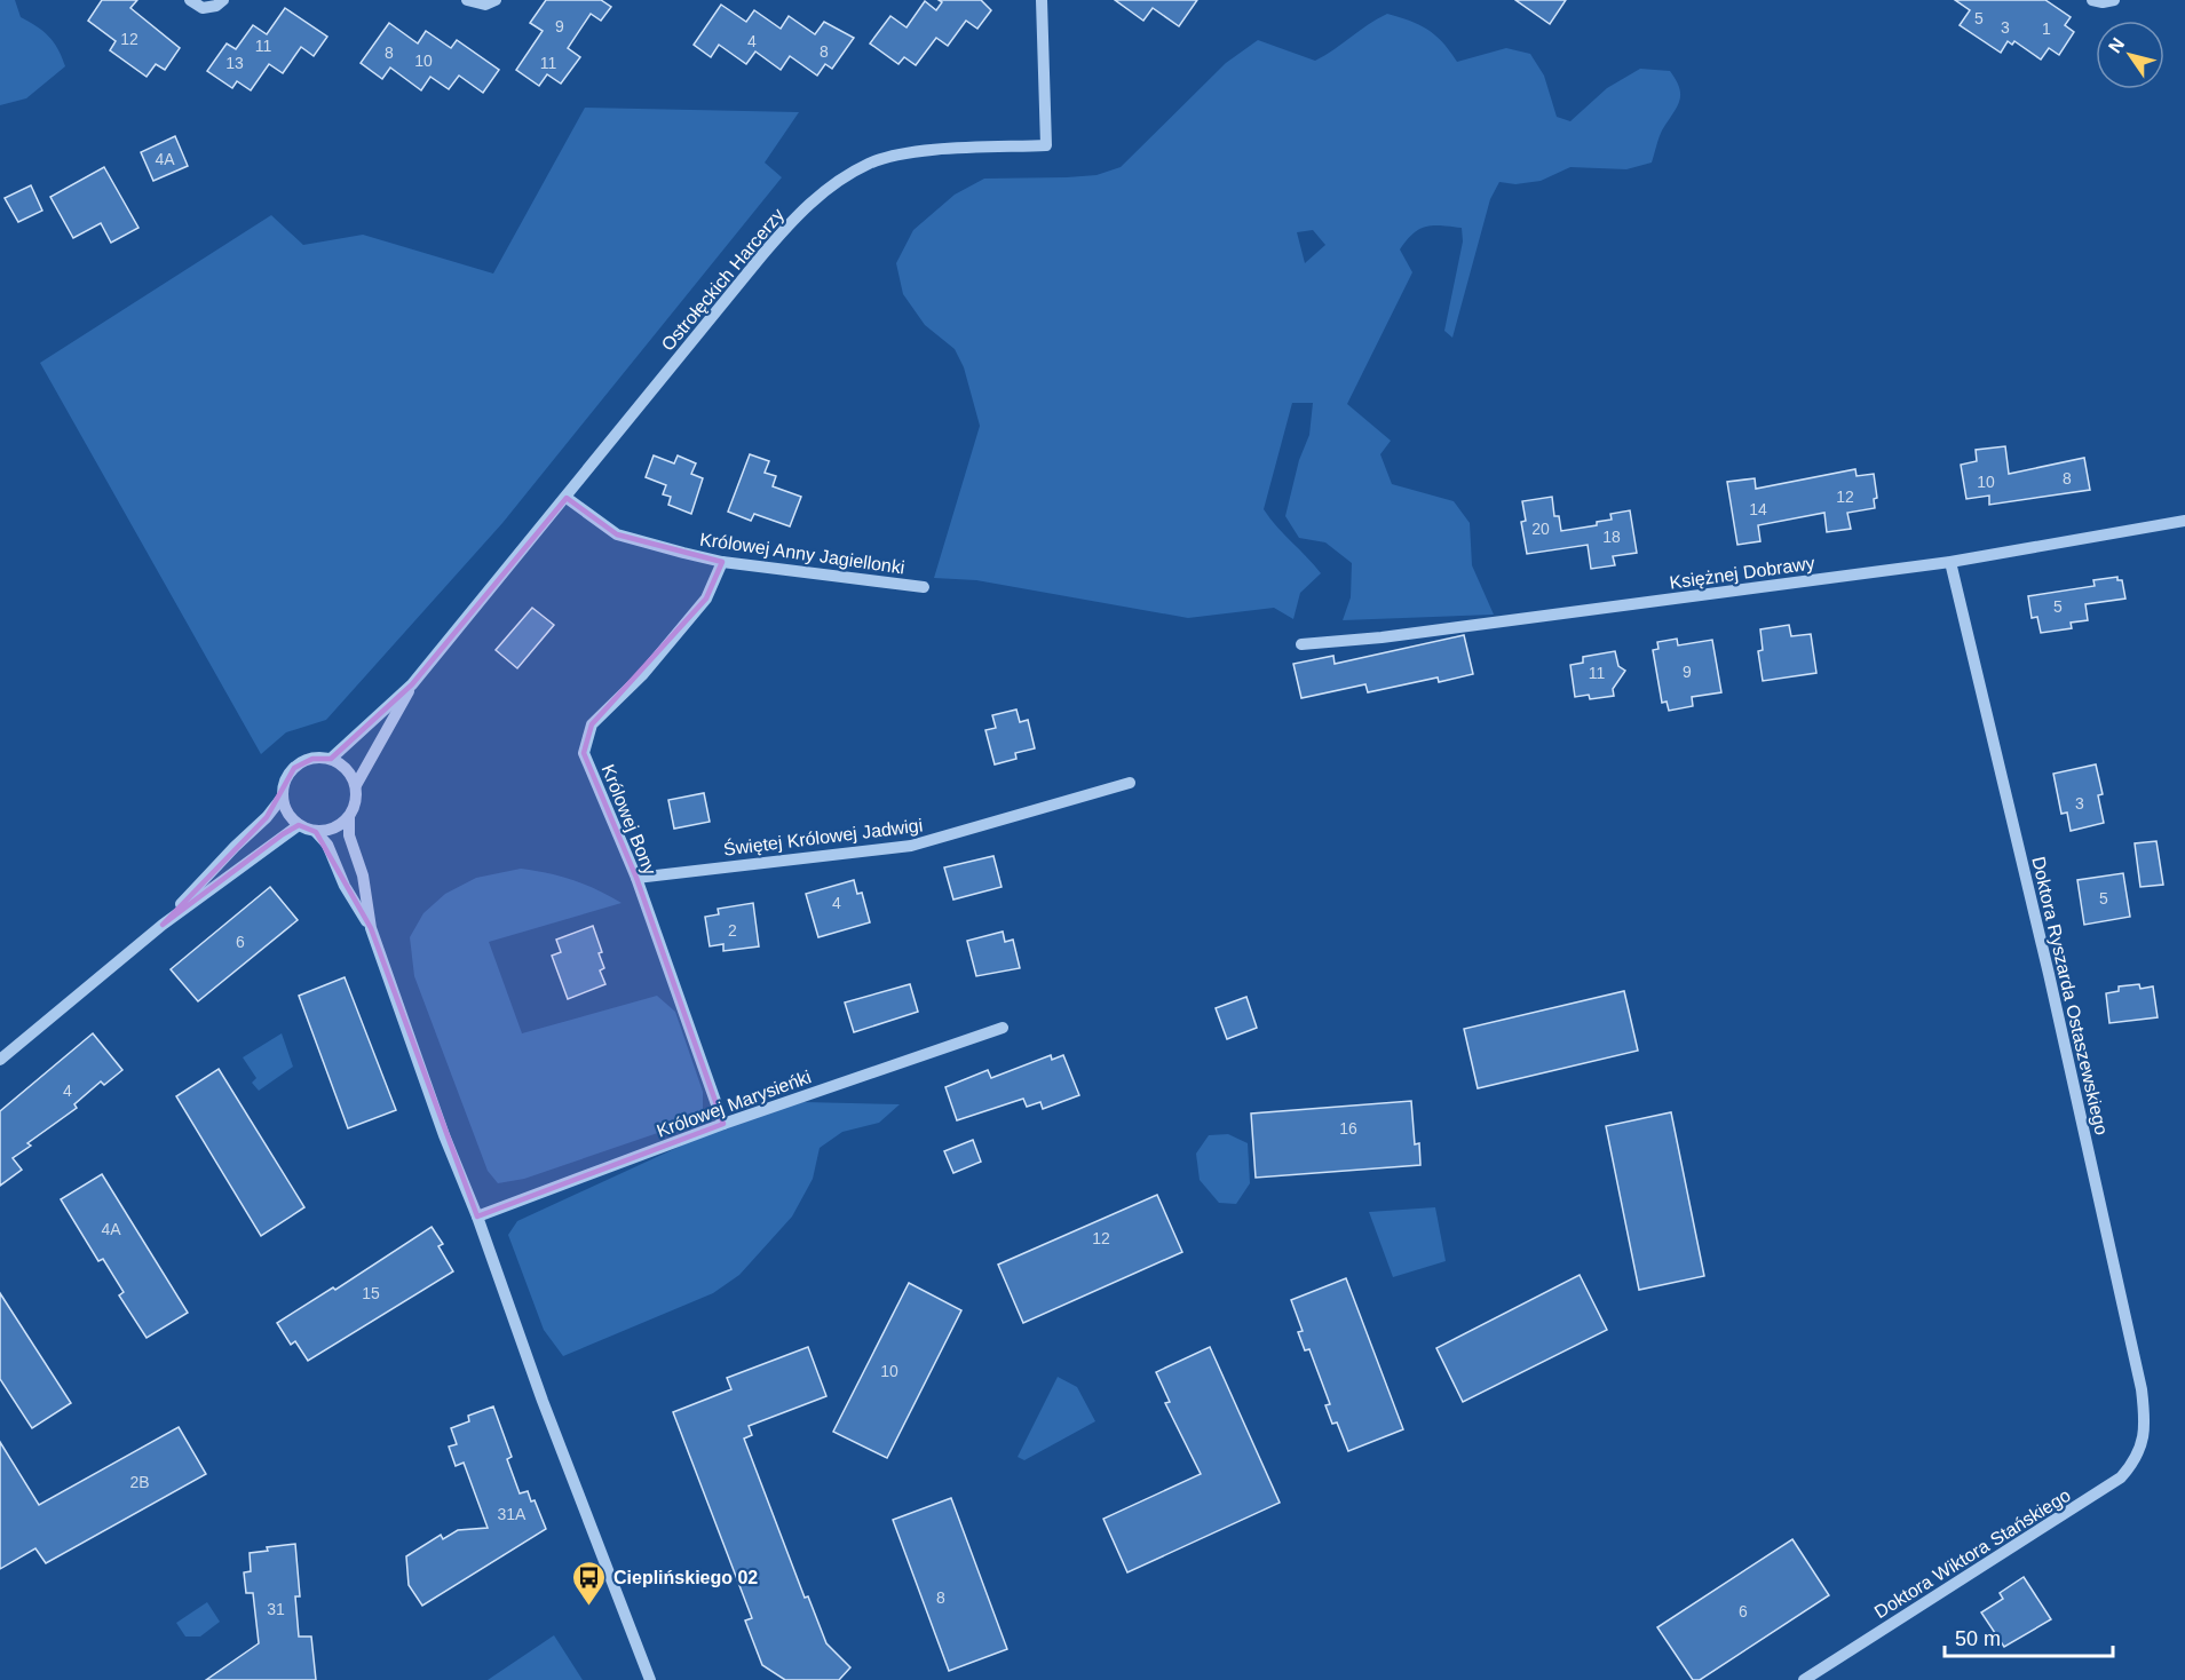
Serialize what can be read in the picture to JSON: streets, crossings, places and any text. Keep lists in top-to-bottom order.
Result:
{
  "streets": {
    "street": [
      "Ostrołęckich Harcerzy",
      "Królowej Anny Jagiellonki",
      "Księżnej Dobrawy",
      "Królowej Bony",
      "Świętej Królowej Jadwigi",
      "Doktora Ryszarda Ostaszewskiego",
      "Królowej Marysieńki",
      "Doktora Wiktora Stańskiego"
    ]
  },
  "crossings": [
    ["Ostrołęckich Harcerzy", "Królowej Anny Jagiellonki"],
    ["Królowej Anny Jagiellonki", "Królowej Bony"],
    ["Księżnej Dobrawy", "Doktora Ryszarda Ostaszewskiego"],
    ["Królowej Bony", "Świętej Królowej Jadwigi"],
    ["Królowej Bony", "Królowej Marysieńki"],
    ["Doktora Ryszarda Ostaszewskiego", "Doktora Wiktora Stańskiego"]
  ],
  "places": {
    "bus stop": ["Cieplińskiego 02"]
  },
  "house_numbers": [
    "5",
    "9",
    "3",
    "1",
    "12",
    "4",
    "11",
    "8",
    "8",
    "10",
    "13",
    "11",
    "4A",
    "8",
    "10",
    "12",
    "14",
    "20",
    "18",
    "5",
    "9",
    "11",
    "3",
    "5",
    "4",
    "2",
    "6",
    "4",
    "16",
    "4A",
    "12",
    "15",
    "10",
    "2B",
    "31A",
    "8",
    "31",
    "6"
  ],
  "scale_bar": "50 m",
  "north": "top left"
}
